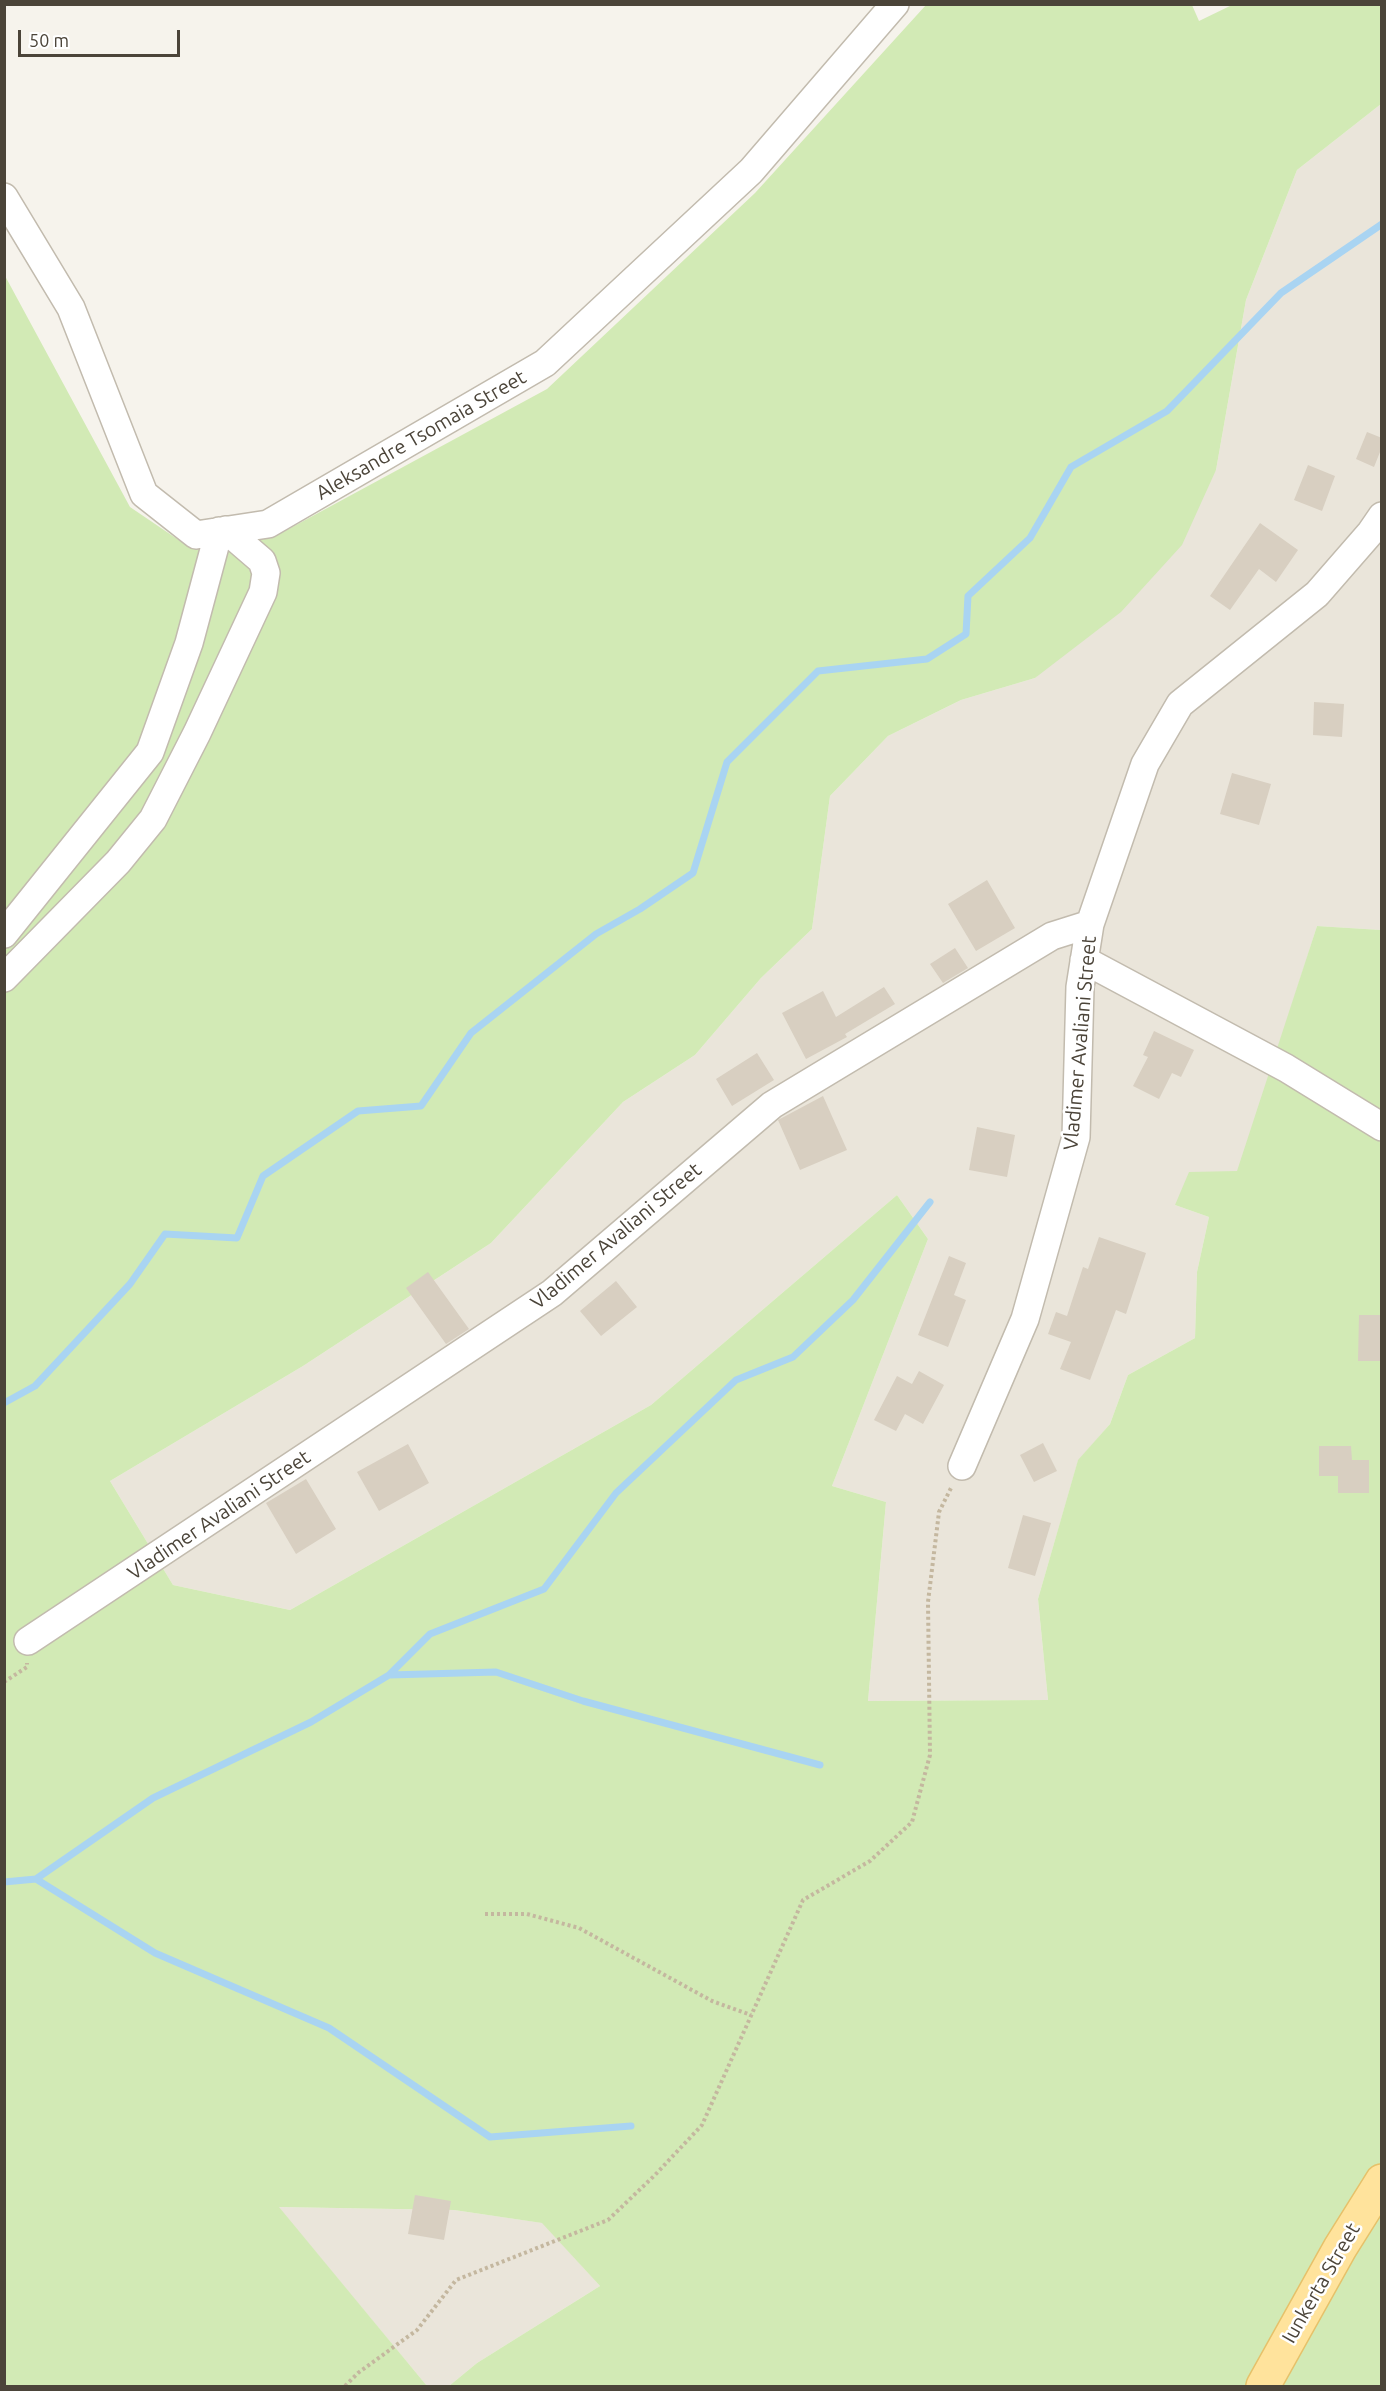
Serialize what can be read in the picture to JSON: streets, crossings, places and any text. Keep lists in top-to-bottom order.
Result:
{
  "streets": {
    "main road": ["Iunkerta Street"],
    "street": ["Aleksandre Tsomaia Street", "Vladimer Avaliani Street"]
  },
  "scale_bar": "50 m"
}
